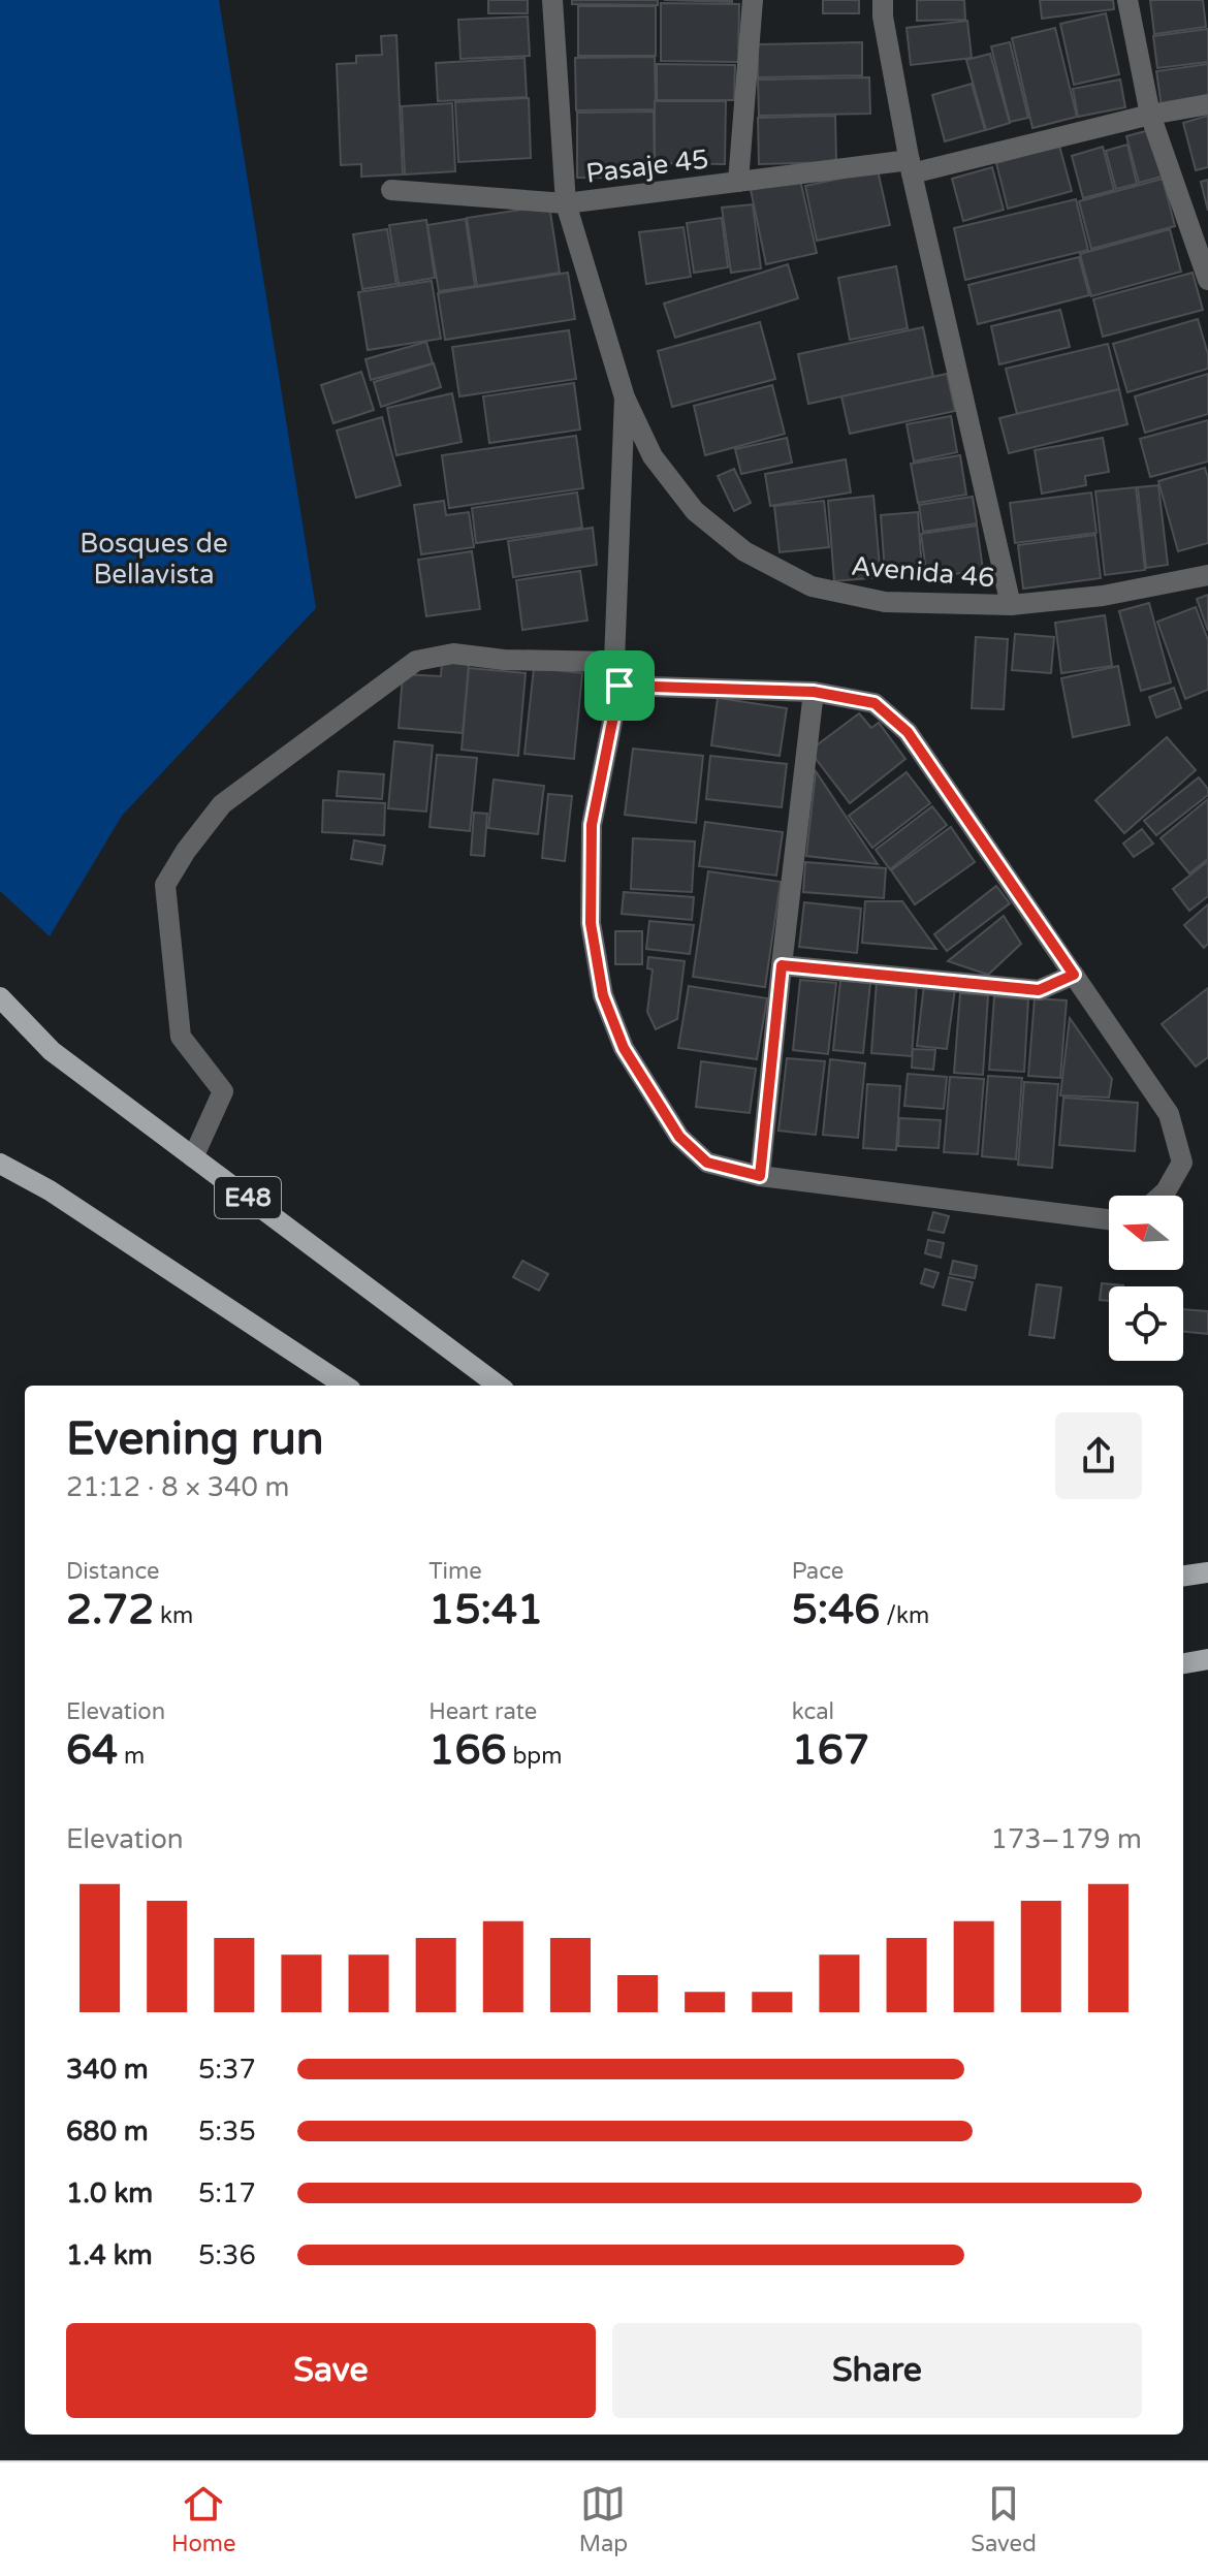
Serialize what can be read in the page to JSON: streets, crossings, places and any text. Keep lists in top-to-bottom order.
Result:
{
  "streets": {
    "main road": ["E48"],
    "street": ["Pasaje 45", "Avenida 46"]
  },
  "crossings": [
    ["Pasaje 45", "Avenida 46"]
  ],
  "parks": ["Bosques de Bellavista"],
  "north": "left",
  "page": {
    "heading": ["Evening run", "21:12 · 8 × 340 m"],
    "stats": [
      ["Distance", "2.72 km"],
      ["Time", "15:41"],
      ["Pace", "5:46 /km"],
      ["Elevation", "64 m"],
      ["Heart rate", "166 bpm"],
      ["kcal", "167"]
    ],
    "chart": ["Elevation", "173–179 m"],
    "list": [
      {
        "name": "340 m",
        "note": "5:37"
      },
      {
        "name": "680 m",
        "note": "5:35"
      },
      {
        "name": "1.0 km",
        "note": "5:17"
      },
      {
        "name": "1.4 km",
        "note": "5:36"
      }
    ],
    "buttons": ["Save", "Share"],
    "tabs": ["Home", "Map", "Saved"]
  }
}
